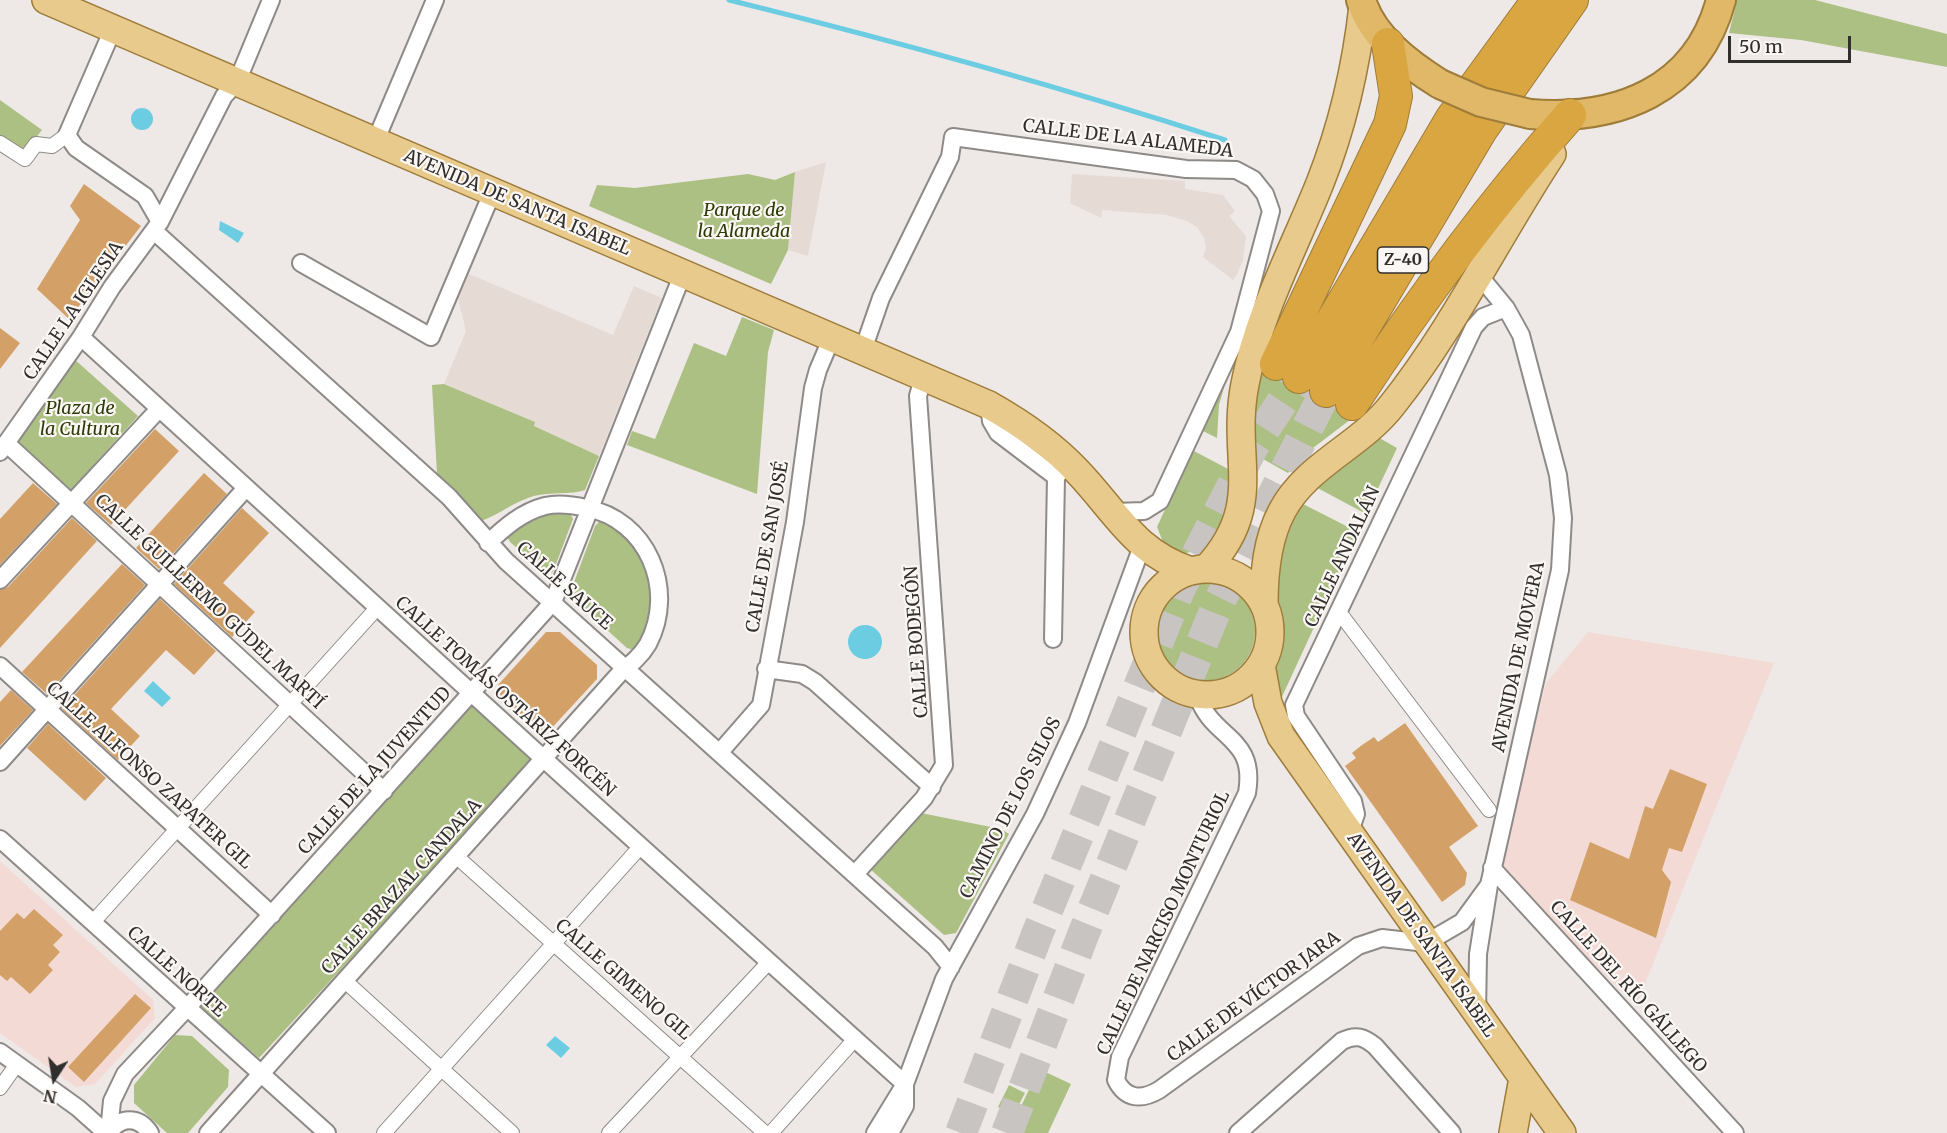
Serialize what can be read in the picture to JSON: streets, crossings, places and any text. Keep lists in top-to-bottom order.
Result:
{
  "streets": {
    "highway": ["Z-40"],
    "main road": ["AVENIDA DE SANTA ISABEL"],
    "street": [
      "CALLE DE LA ALAMEDA",
      "CALLE LA IGLESIA",
      "CALLE DE SAN JOSÉ",
      "CALLE ANDALÁN",
      "CALLE SAUCE",
      "CALLE GUILLERMO GÚDEL MARTÍ",
      "CALLE BODEGÓN",
      "AVENIDA DE MOVERA",
      "CALLE TOMÁS OSTÁRIZ FORCÉN",
      "CALLE DE LA JUVENTUD",
      "CALLE ALFONSO ZAPATER GIL",
      "CAMINO DE LOS SILOS",
      "CALLE BRAZAL CANDALA",
      "CALLE DE NARCISO MONTURIOL",
      "CALLE NORTE",
      "CALLE GIMENO GIL",
      "CALLE DEL RÍO GÁLLEGO",
      "CALLE DE VÍCTOR JARA"
    ]
  },
  "crossings": [
    ["CALLE DE LA ALAMEDA", "AVENIDA DE SANTA ISABEL"],
    ["AVENIDA DE SANTA ISABEL", "CALLE LA IGLESIA"],
    ["AVENIDA DE SANTA ISABEL", "CALLE DE SAN JOSÉ"],
    ["AVENIDA DE SANTA ISABEL", "CALLE ANDALÁN"],
    ["AVENIDA DE SANTA ISABEL", "CALLE BODEGÓN"],
    ["AVENIDA DE SANTA ISABEL", "AVENIDA DE MOVERA"],
    ["AVENIDA DE SANTA ISABEL", "CALLE DE LA JUVENTUD"],
    ["AVENIDA DE SANTA ISABEL", "CAMINO DE LOS SILOS"],
    ["AVENIDA DE SANTA ISABEL", "CALLE DE NARCISO MONTURIOL"],
    ["AVENIDA DE SANTA ISABEL", "CALLE DE VÍCTOR JARA"],
    ["CALLE LA IGLESIA", "CALLE SAUCE"],
    ["CALLE LA IGLESIA", "CALLE GUILLERMO GÚDEL MARTÍ"],
    ["CALLE LA IGLESIA", "CALLE TOMÁS OSTÁRIZ FORCÉN"],
    ["CALLE DE SAN JOSÉ", "CALLE SAUCE"],
    ["CALLE ANDALÁN", "AVENIDA DE MOVERA"],
    ["CALLE SAUCE", "CALLE BODEGÓN"],
    ["CALLE SAUCE", "CALLE DE LA JUVENTUD"],
    ["CALLE SAUCE", "CAMINO DE LOS SILOS"],
    ["CALLE SAUCE", "CALLE BRAZAL CANDALA"],
    ["CALLE GUILLERMO GÚDEL MARTÍ", "CALLE DE LA JUVENTUD"],
    ["AVENIDA DE MOVERA", "CALLE DEL RÍO GÁLLEGO"],
    ["AVENIDA DE MOVERA", "CALLE DE VÍCTOR JARA"],
    ["CALLE TOMÁS OSTÁRIZ FORCÉN", "CALLE DE LA JUVENTUD"],
    ["CALLE TOMÁS OSTÁRIZ FORCÉN", "CAMINO DE LOS SILOS"],
    ["CALLE TOMÁS OSTÁRIZ FORCÉN", "CALLE BRAZAL CANDALA"],
    ["CALLE DE LA JUVENTUD", "CALLE ALFONSO ZAPATER GIL"],
    ["CALLE DE LA JUVENTUD", "CALLE BRAZAL CANDALA"],
    ["CALLE DE LA JUVENTUD", "CALLE NORTE"],
    ["CALLE BRAZAL CANDALA", "CALLE NORTE"],
    ["CALLE BRAZAL CANDALA", "CALLE GIMENO GIL"],
    ["CALLE DE NARCISO MONTURIOL", "CALLE DE VÍCTOR JARA"]
  ],
  "parks": ["Parque de la Alameda", "Plaza de la Cultura"],
  "scale_bar": "50 m",
  "north": "bottom"
}
